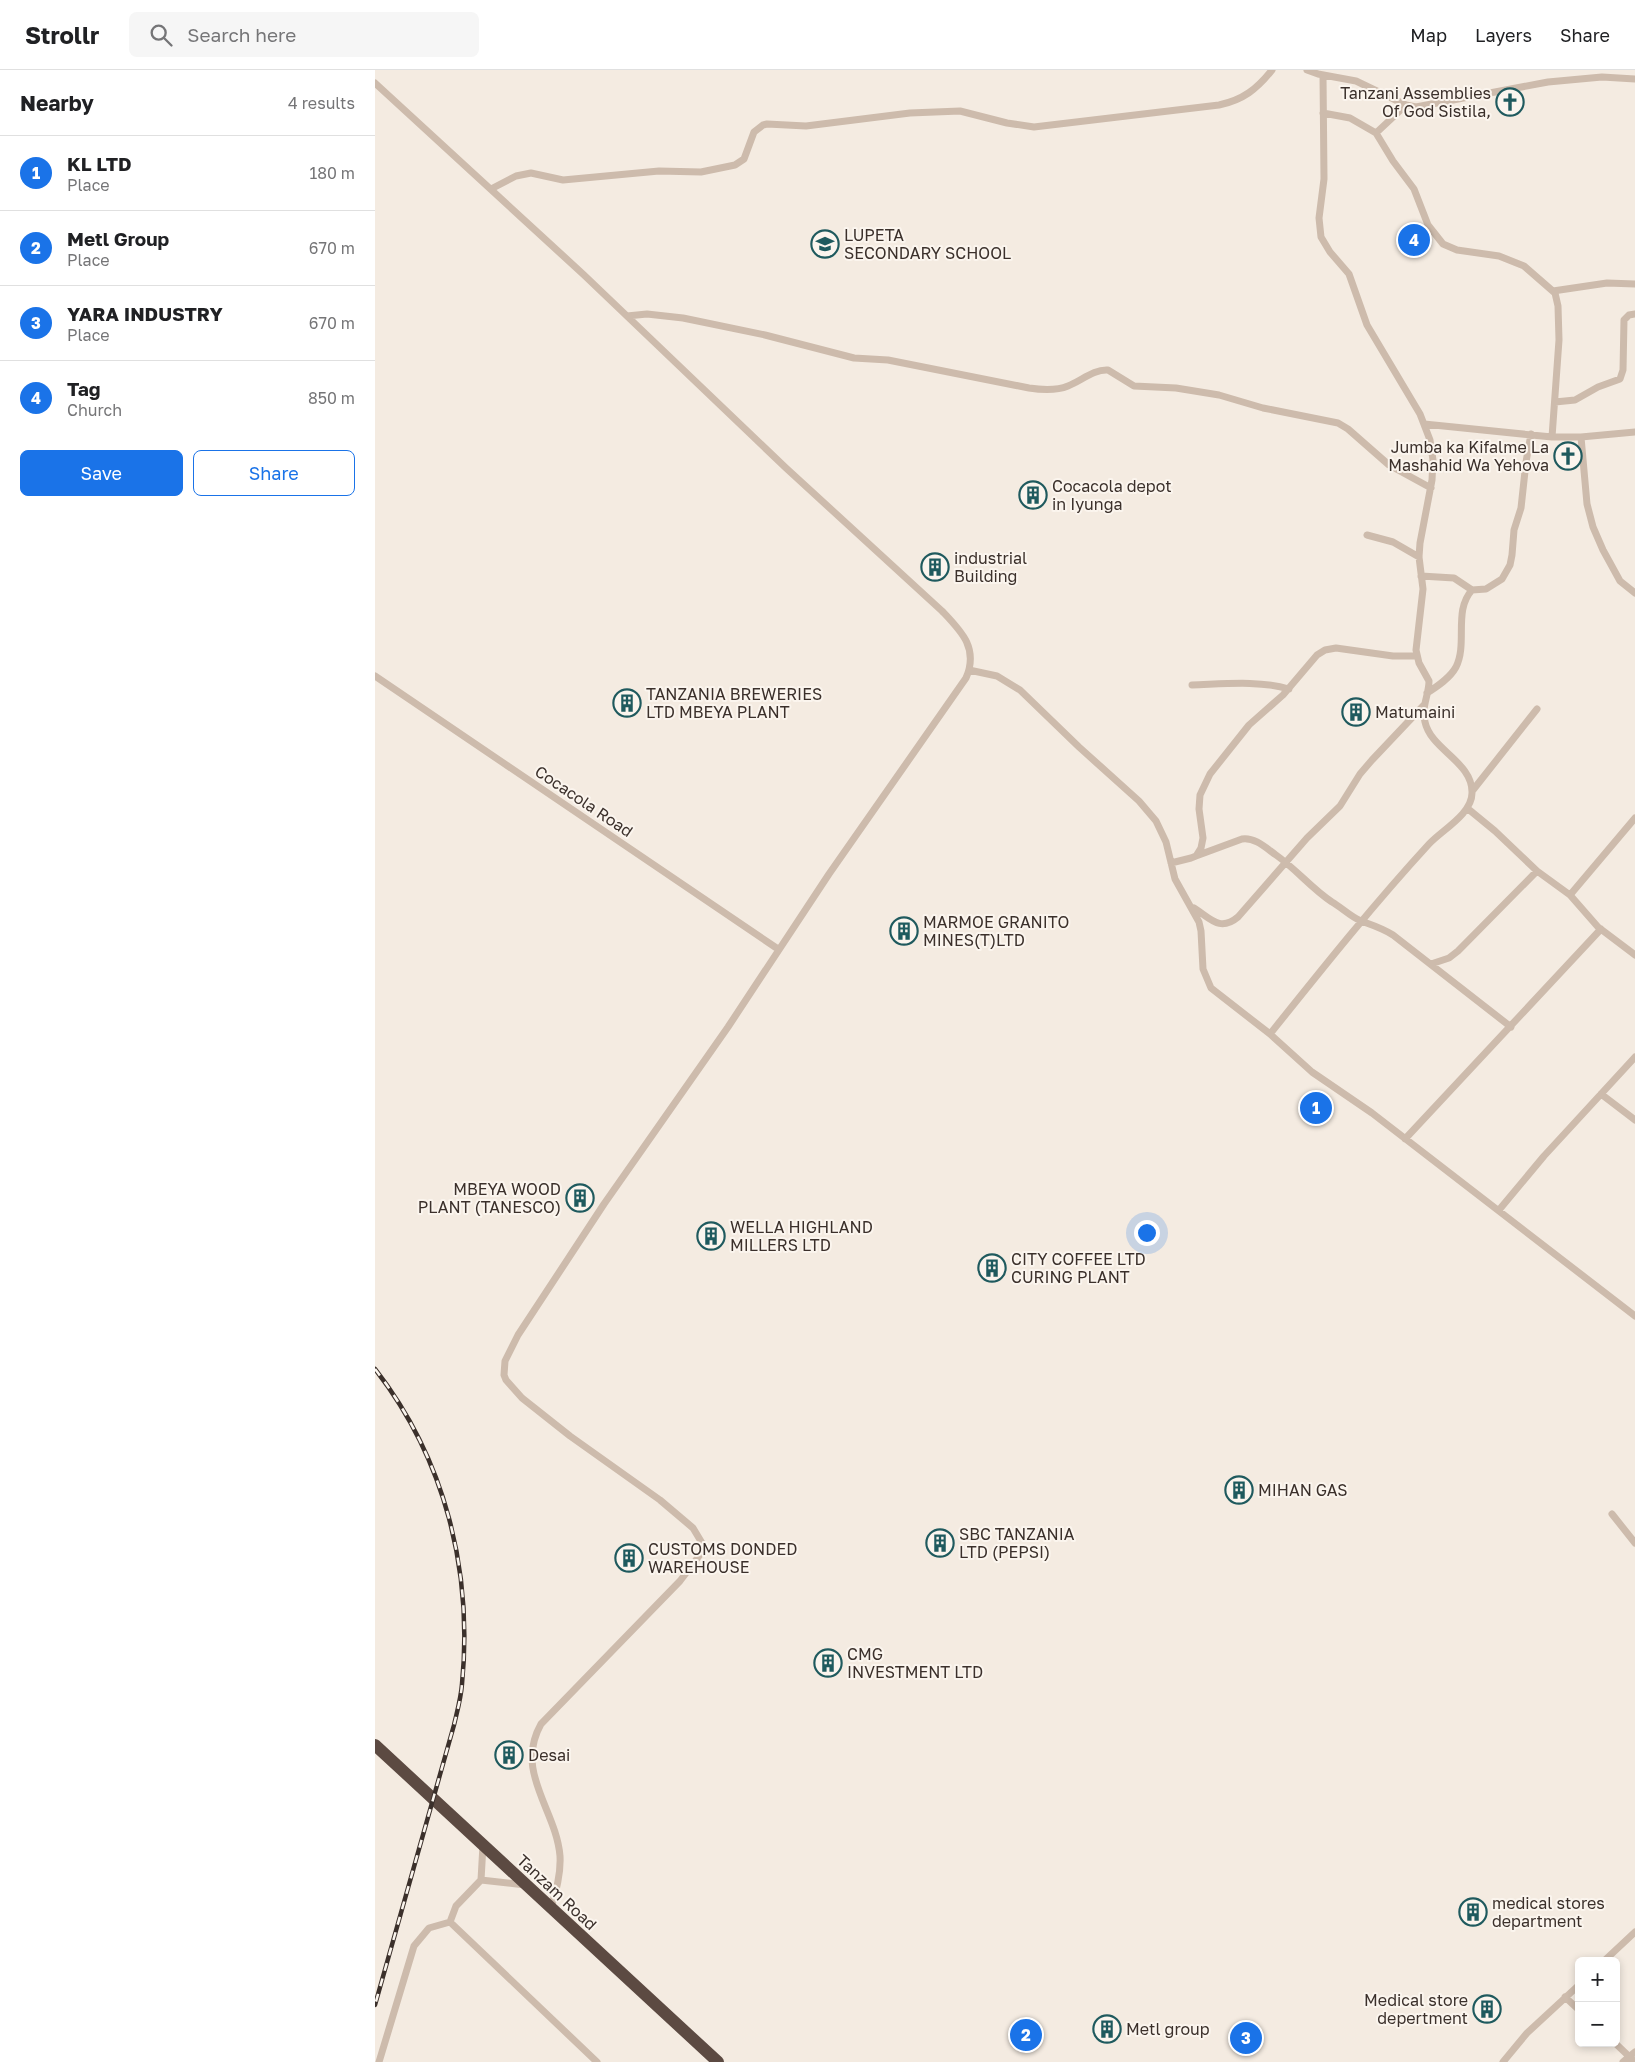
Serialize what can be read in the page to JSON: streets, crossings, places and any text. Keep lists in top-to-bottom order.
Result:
{
  "streets": {
    "highway": ["Tanzam Road"],
    "street": ["Cocacola Road"]
  },
  "places": {
    "church": ["Tanzani Assemblies Of God Sistila,", "Jumba ka Kifalme La Mashahid Wa Yehova"],
    "school or university": ["LUPETA SECONDARY SCHOOL"],
    "building": [
      "Cocacola depot in Iyunga",
      "industrial Building",
      "TANZANIA BREWERIES LTD MBEYA PLANT",
      "Matumaini",
      "MARMOE GRANITO MINES(T)LTD",
      "MBEYA WOOD PLANT (TANESCO)",
      "WELLA HIGHLAND MILLERS LTD",
      "CITY COFFEE LTD CURING PLANT",
      "MIHAN GAS",
      "SBC TANZANIA LTD (PEPSI)",
      "CUSTOMS DONDED WAREHOUSE",
      "CMG INVESTMENT LTD",
      "Desai",
      "medical stores department",
      "Medical store depertment",
      "Metl group"
    ]
  },
  "page": {
    "header": "Strollr",
    "search": "Search here",
    "nav": ["Map", "Layers", "Share"],
    "heading": ["Nearby", "4 results"],
    "list": [
      {
        "mark": "1",
        "name": "KL LTD",
        "note": "Place",
        "value": "180 m"
      },
      {
        "mark": "2",
        "name": "Metl Group",
        "note": "Place",
        "value": "670 m"
      },
      {
        "mark": "3",
        "name": "YARA INDUSTRY",
        "note": "Place",
        "value": "670 m"
      },
      {
        "mark": "4",
        "name": "Tag",
        "note": "Church",
        "value": "850 m"
      }
    ],
    "pins": [
      "4",
      "1",
      "2",
      "3"
    ],
    "buttons": ["Save", "Share"],
    "map_buttons": ["+", "−"]
  }
}
